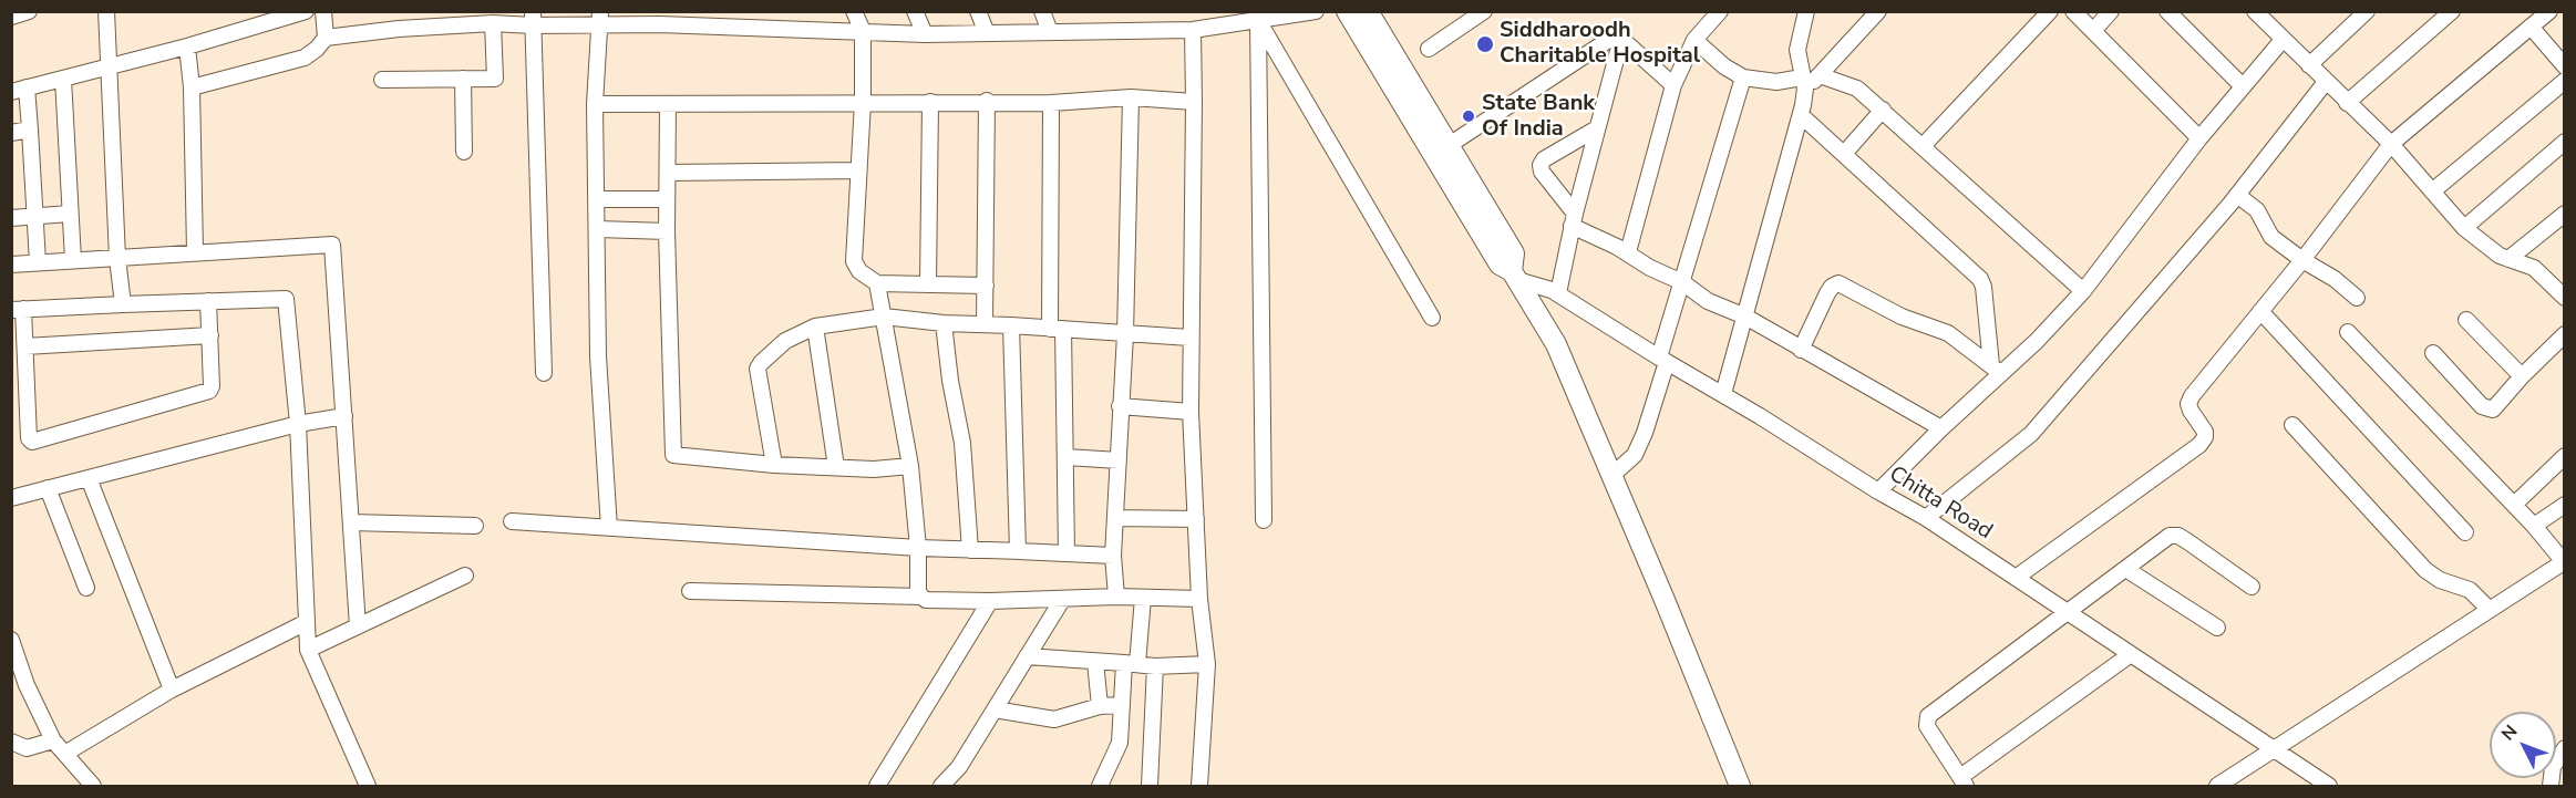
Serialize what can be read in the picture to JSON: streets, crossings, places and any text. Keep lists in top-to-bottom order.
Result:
{
  "streets": {
    "street": ["Chitta Road"]
  },
  "places": ["Siddharoodh Charitable Hospital", "State Bank Of India"],
  "north": "top left"
}
